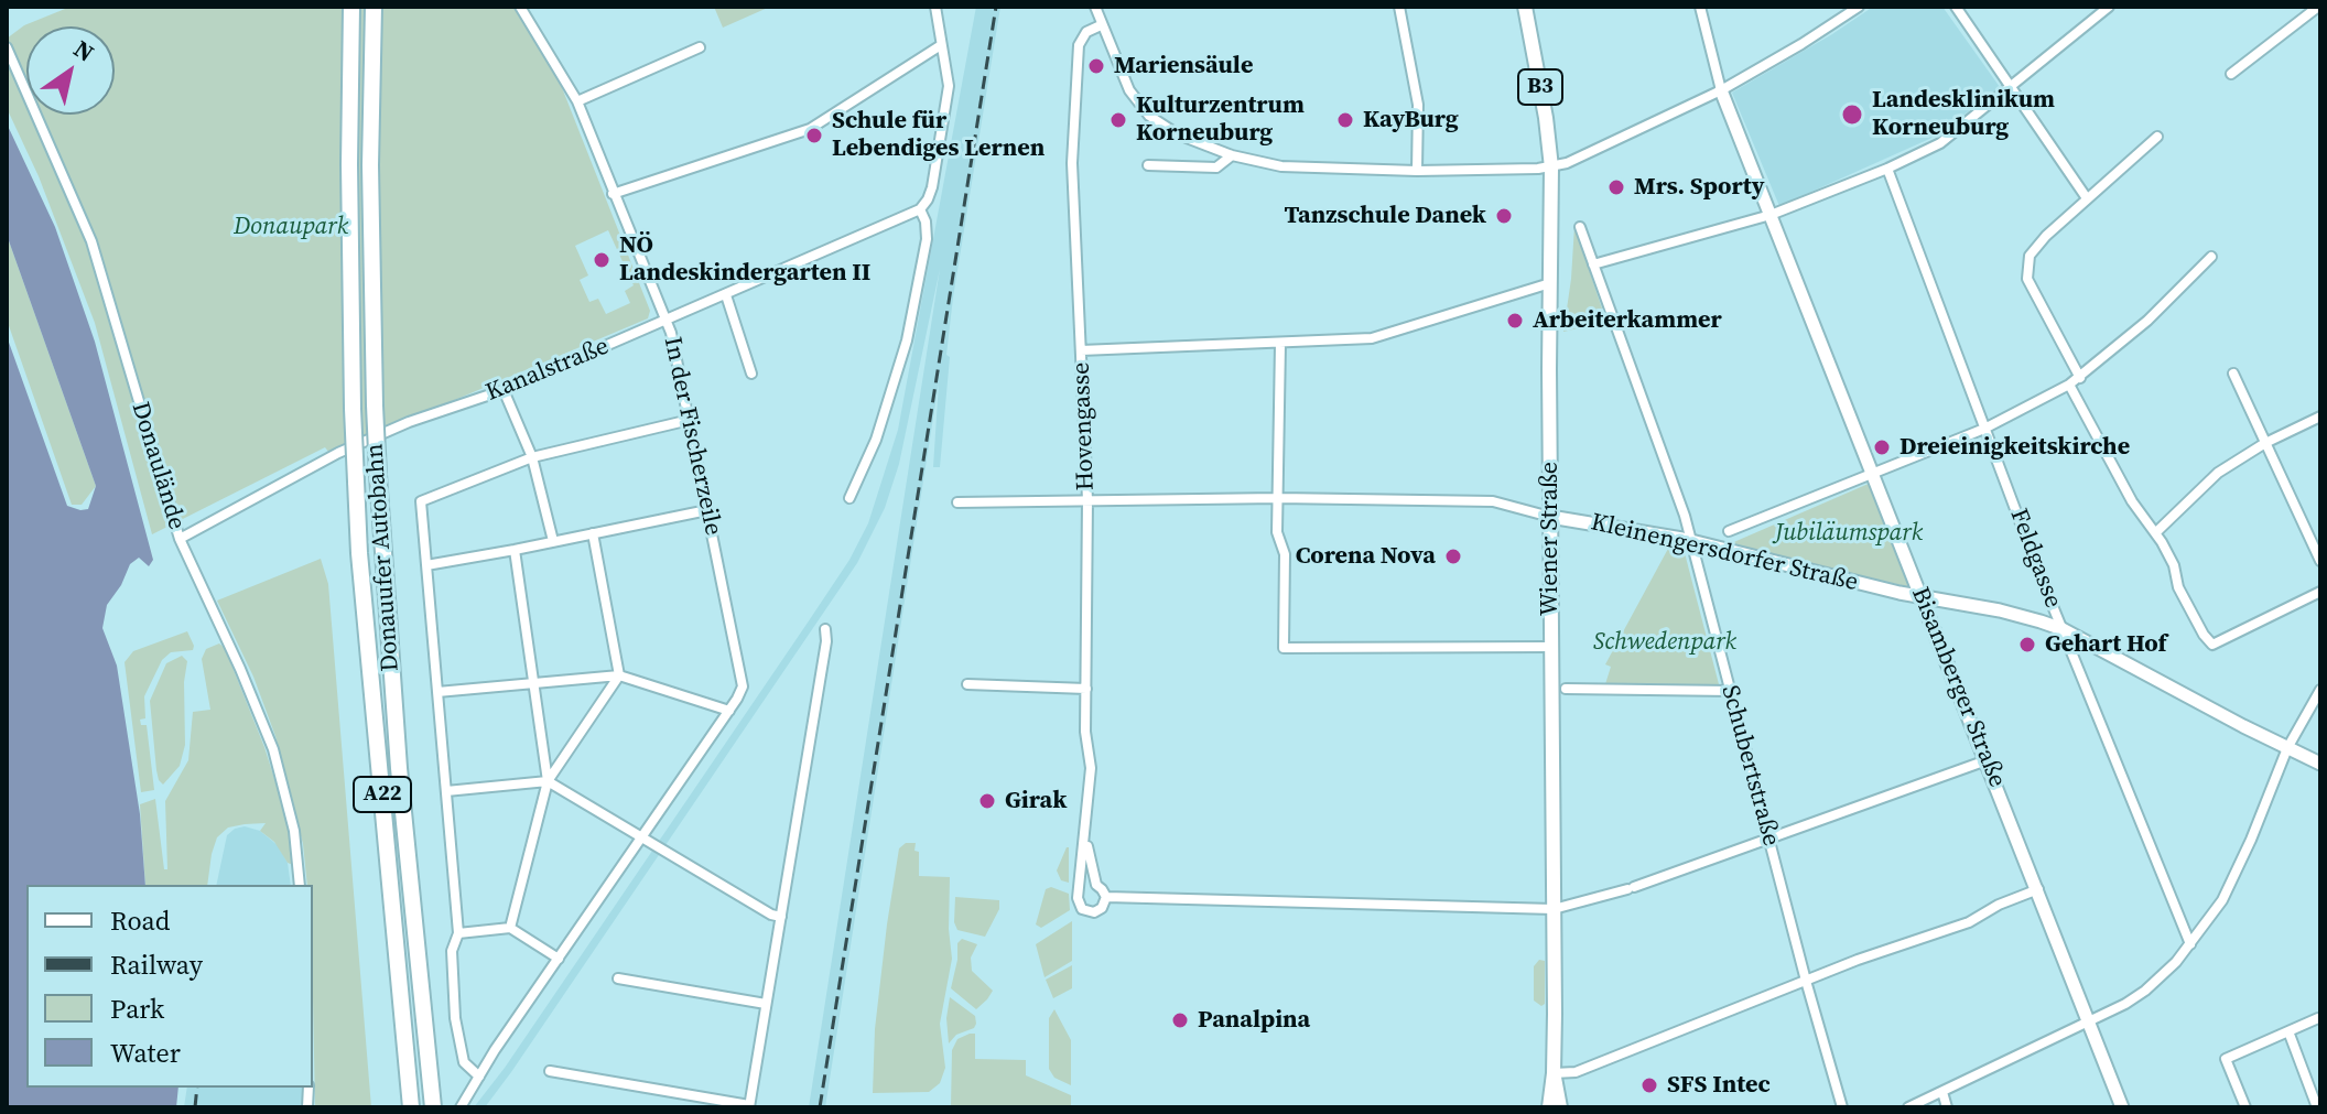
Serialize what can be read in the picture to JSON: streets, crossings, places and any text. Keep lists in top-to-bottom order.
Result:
{
  "streets": {
    "highway": ["Donauufer Autobahn", "A22"],
    "main road": ["B3", "Wiener Straße"],
    "street": [
      "Kanalstraße",
      "Hovengasse",
      "In der Fischerzeile",
      "Donaulände",
      "Kleinengersdorfer Straße",
      "Feldgasse",
      "Bisamberger Straße",
      "Schubertstraße"
    ]
  },
  "crossings": [
    ["Kanalstraße", "In der Fischerzeile"],
    ["Kanalstraße", "Donaulände"],
    ["Wiener Straße", "Kleinengersdorfer Straße"],
    ["Kleinengersdorfer Straße", "Feldgasse"],
    ["Kleinengersdorfer Straße", "Bisamberger Straße"],
    ["Kleinengersdorfer Straße", "Schubertstraße"]
  ],
  "parks": ["Donaupark", "Jubiläumspark", "Schwedenpark"],
  "places": [
    "Mariensäule",
    "Landesklinikum Korneuburg",
    "Kulturzentrum Korneuburg",
    "KayBurg",
    "Schule für Lebendiges Lernen",
    "Mrs. Sporty",
    "Tanzschule Danek",
    "NÖ Landeskindergarten II",
    "Arbeiterkammer",
    "Dreieinigkeitskirche",
    "Corena Nova",
    "Gehart Hof",
    "Girak",
    "Panalpina",
    "SFS Intec"
  ],
  "legend": [
    "Road",
    "Railway",
    "Park",
    "Water"
  ],
  "north": "top right"
}
